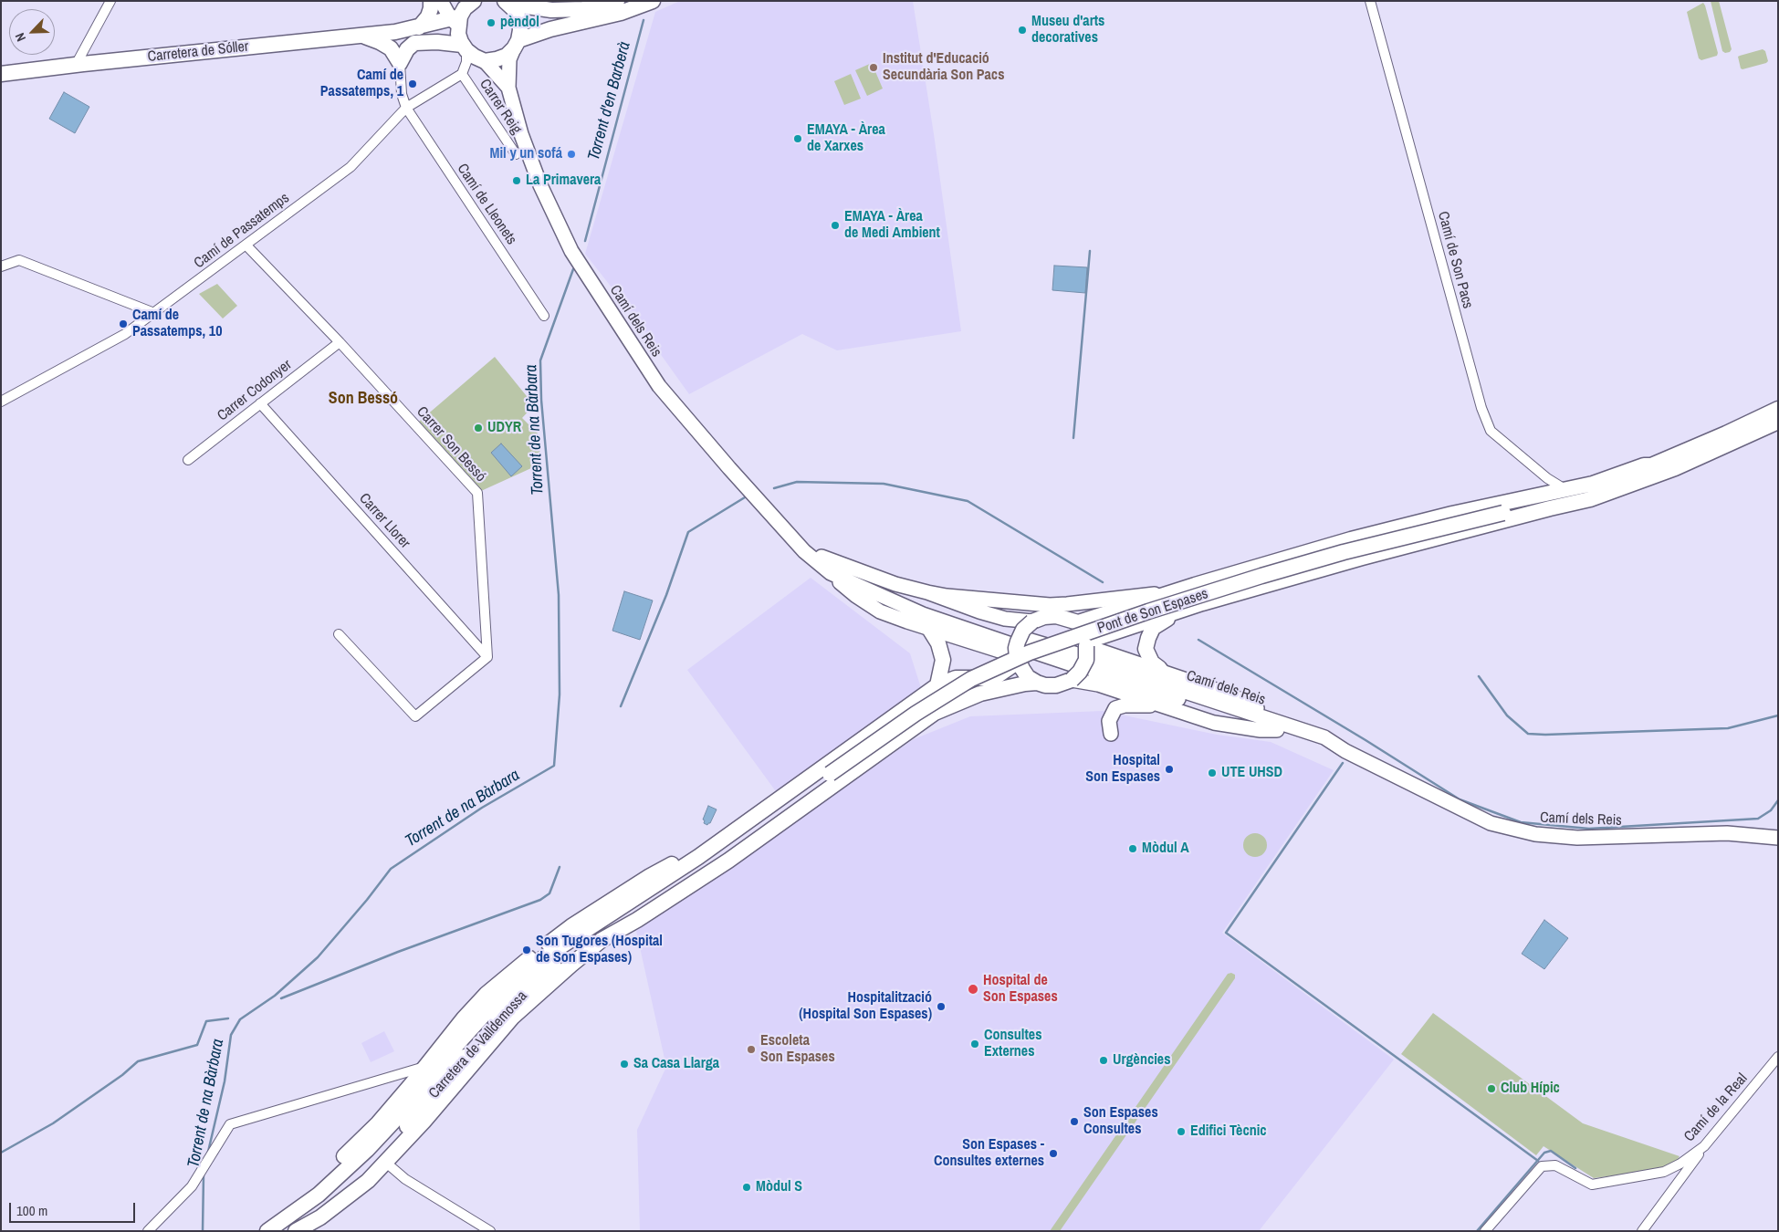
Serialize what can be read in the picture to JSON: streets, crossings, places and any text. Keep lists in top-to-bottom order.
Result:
{
  "streets": {
    "main road": ["Carretera de Sóller", "Pont de Son Espases", "Carretera de Valldemossa"],
    "street": [
      "Carrer Reig",
      "Camí de Lleonets",
      "Camí de Passatemps",
      "Camí de Son Pacs",
      "Camí dels Reis",
      "Carrer Codonyer",
      "Carrer Son Bessó",
      "Carrer Llorer",
      "Camí de la Real"
    ]
  },
  "crossings": [
    ["Carrer Reig", "Camí de Passatemps"],
    ["Camí de Lleonets", "Camí de Passatemps"],
    ["Camí de Passatemps", "Carrer Son Bessó"],
    ["Carrer Codonyer", "Carrer Son Bessó"],
    ["Carrer Codonyer", "Carrer Llorer"],
    ["Carrer Son Bessó", "Carrer Llorer"],
    ["Pont de Son Espases", "Carretera de Valldemossa"]
  ],
  "districts": ["Son Bessó"],
  "water": ["Torrent d'en Barberà", "Torrent de na Bàrbara"],
  "places": [
    "pèndol",
    "Museu d'arts decoratives",
    "Institut d'Educació Secundària Son Pacs",
    "Camí de Passatemps, 1",
    "EMAYA - Àrea de Xarxes",
    "Mil y un sofá",
    "La Primavera",
    "EMAYA - Àrea de Medi Ambient",
    "Camí de Passatemps, 10",
    "UDYR",
    "Hospital Son Espases",
    "UTE UHSD",
    "Mòdul A",
    "Son Tugores (Hospital de Son Espases)",
    "Hospital de Son Espases",
    "Hospitalització (Hospital Son Espases)",
    "Consultes Externes",
    "Escoleta Son Espases",
    "Urgències",
    "Sa Casa Llarga",
    "Club Hípic",
    "Son Espases Consultes",
    "Edifici Tècnic",
    "Son Espases - Consultes externes",
    "Mòdul S"
  ],
  "scale_bar": "100 m",
  "north": "bottom left"
}
